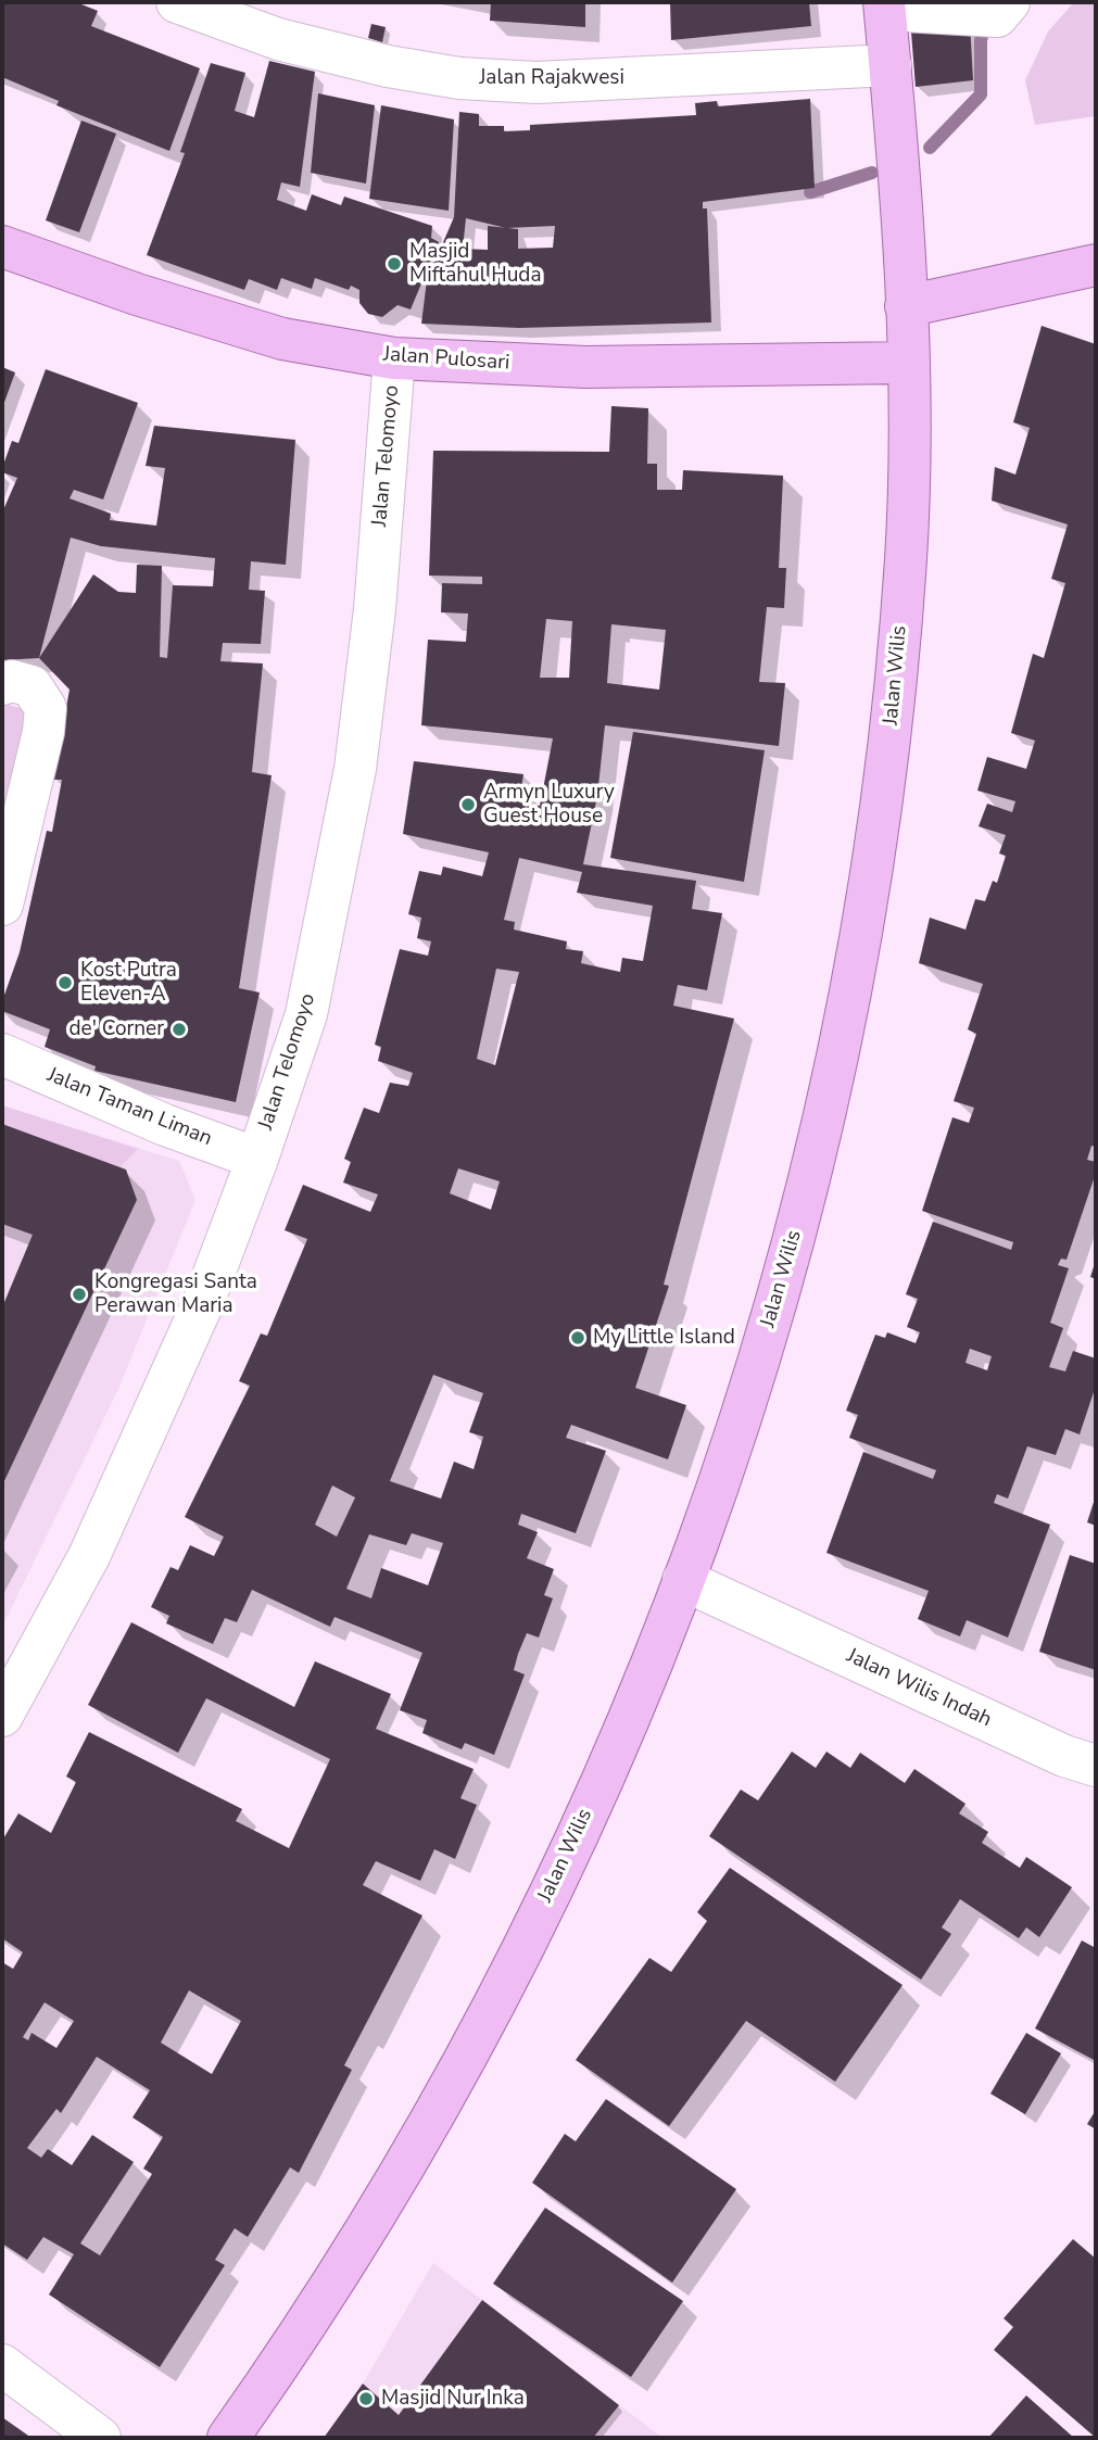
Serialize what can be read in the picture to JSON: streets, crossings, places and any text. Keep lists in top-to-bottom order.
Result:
{
  "streets": {
    "main road": ["Jalan Pulosari", "Jalan Wilis"],
    "street": [
      "Jalan Rajakwesi",
      "Jalan Telomoyo",
      "Jalan Taman Liman",
      "Jalan Wilis Indah"
    ]
  },
  "crossings": [
    ["Jalan Rajakwesi", "Jalan Wilis"],
    ["Jalan Pulosari", "Jalan Telomoyo"],
    ["Jalan Pulosari", "Jalan Wilis"],
    ["Jalan Telomoyo", "Jalan Taman Liman"],
    ["Jalan Wilis", "Jalan Wilis Indah"]
  ],
  "places": [
    "Masjid Miftahul Huda",
    "Armyn Luxury Guest House",
    "Kost Putra Eleven-A",
    "de' Corner",
    "Kongregasi Santa Perawan Maria",
    "My Little Island",
    "Masjid Nur Inka"
  ]
}
